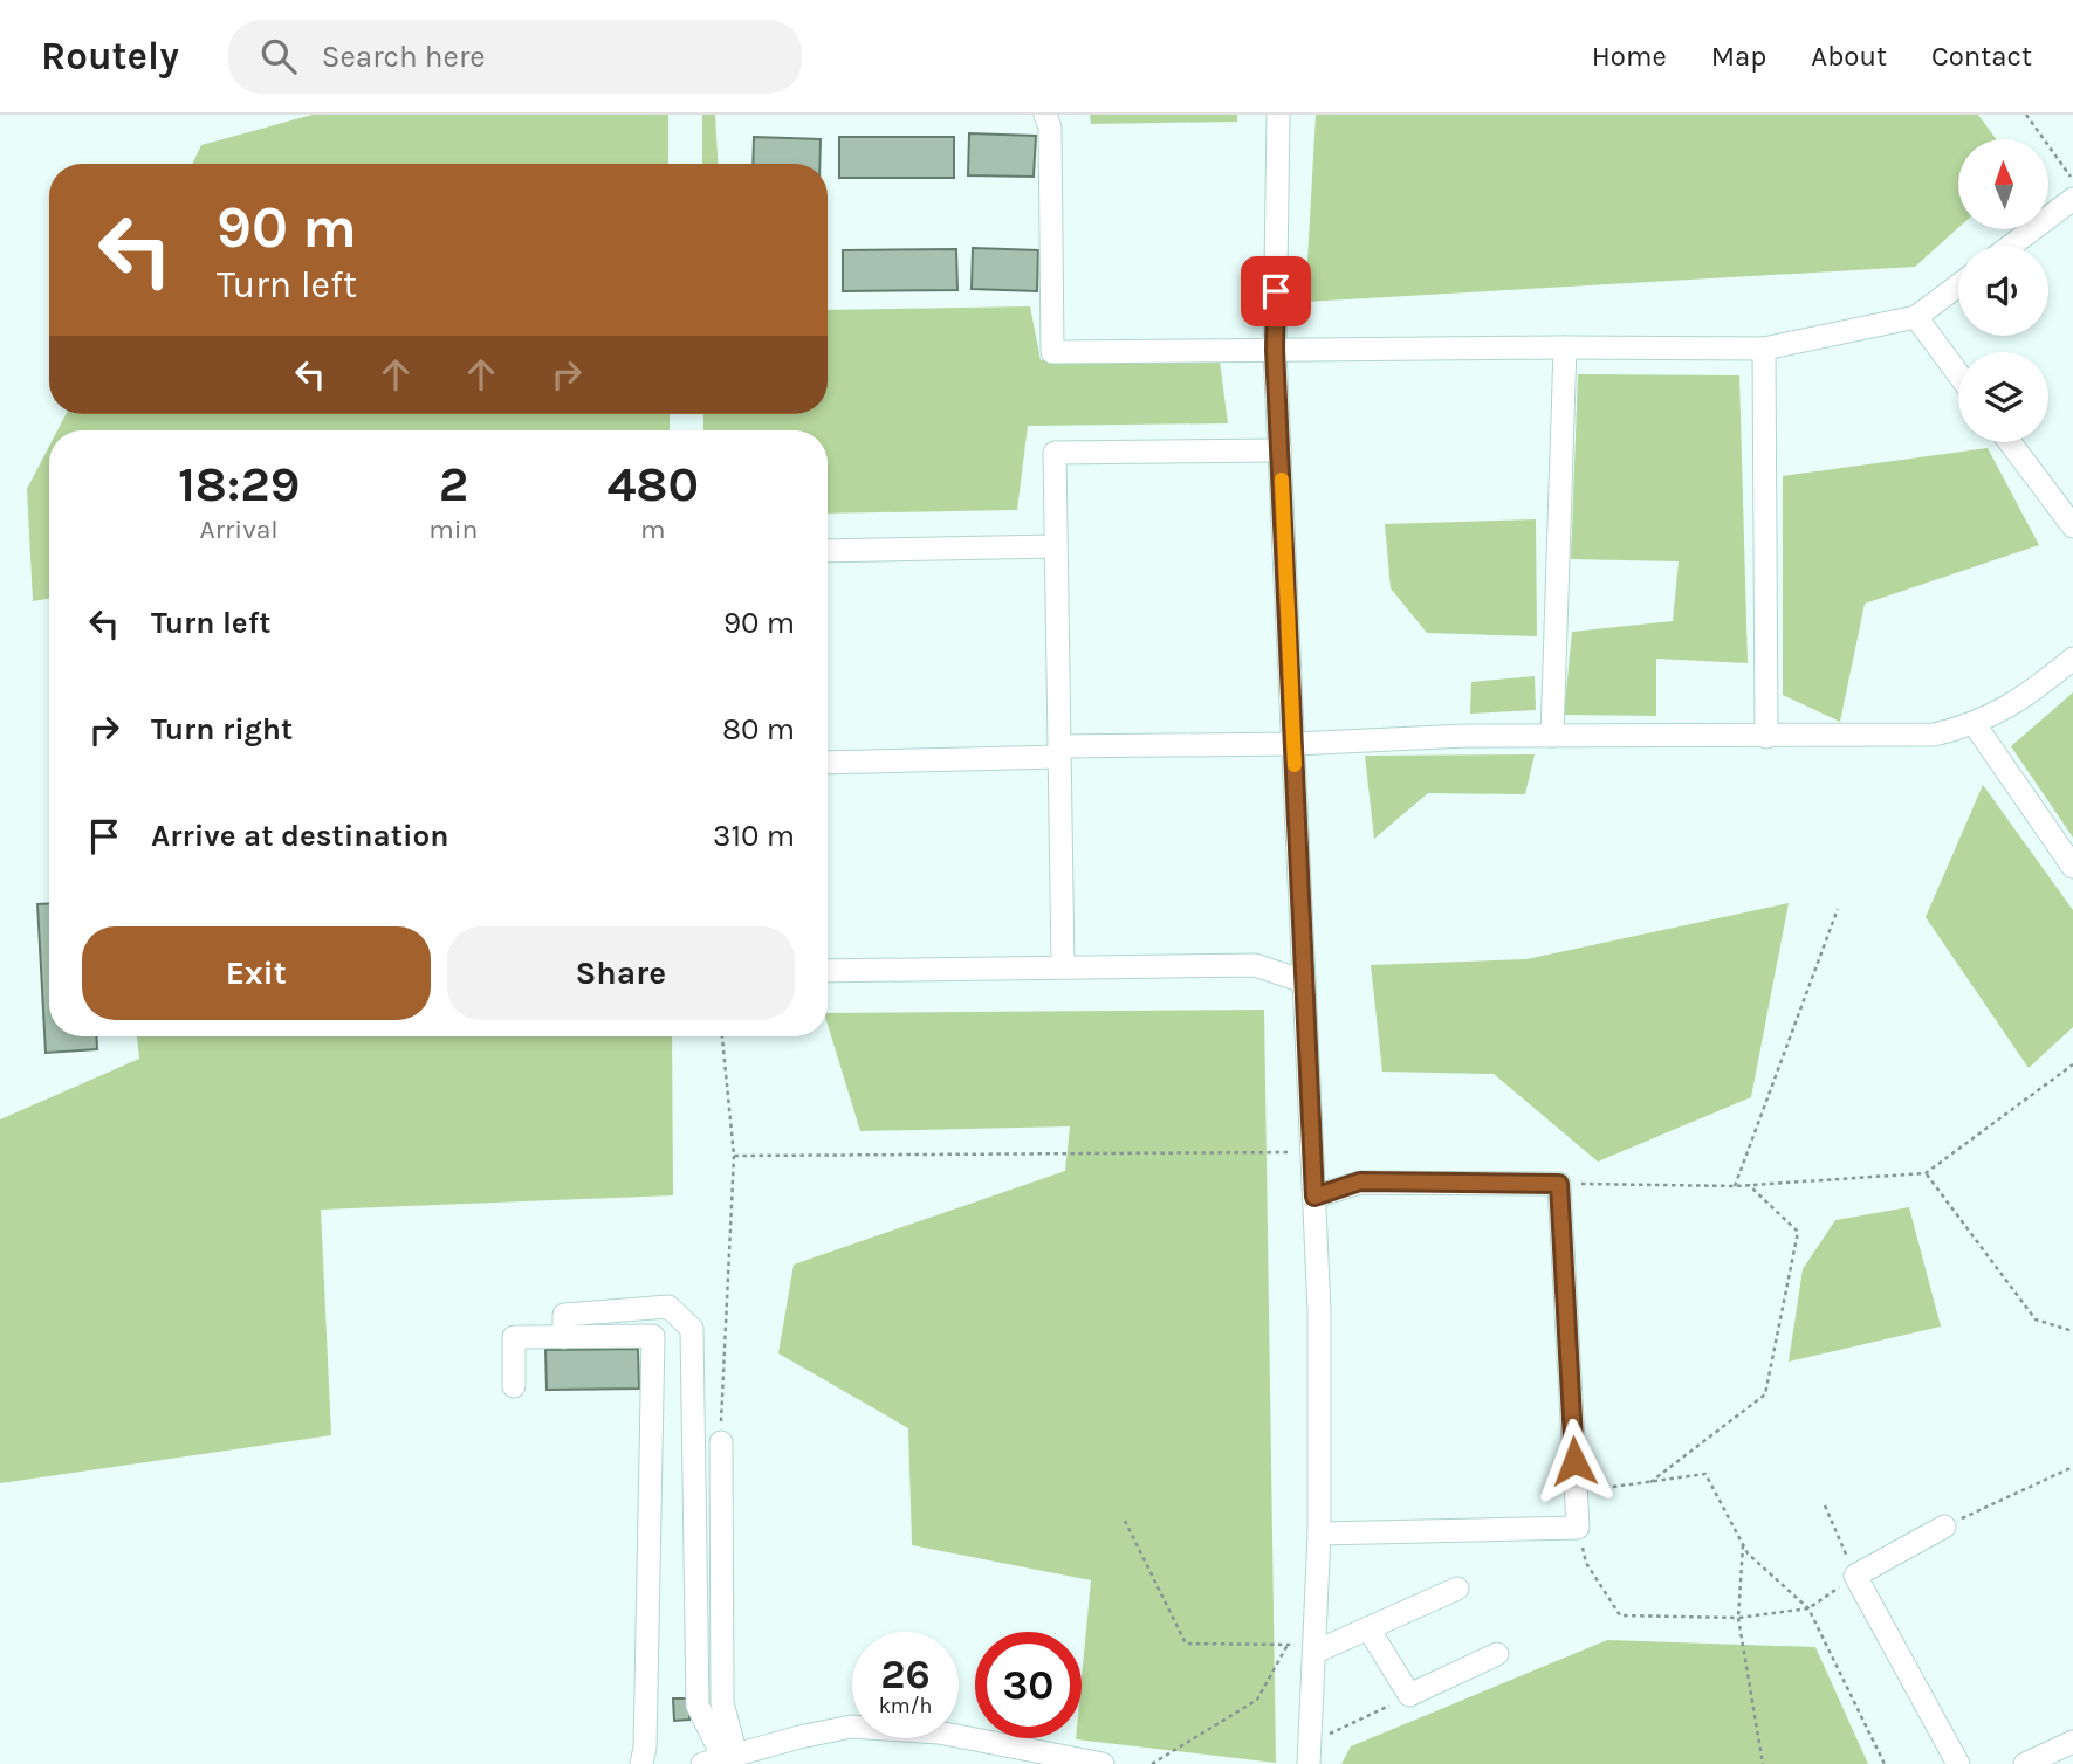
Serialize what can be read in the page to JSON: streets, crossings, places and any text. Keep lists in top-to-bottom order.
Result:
{
  "north": "top",
  "page": {
    "header": "Routely",
    "search": "Search here",
    "nav": [
      "Home",
      "Map",
      "About",
      "Contact"
    ],
    "turn": ["90 m", "Turn left"],
    "eta": [
      "18:29",
      "Arrival",
      "2",
      "min",
      "480",
      "m"
    ],
    "list": [
      {
        "name": "Turn left",
        "value": "90 m"
      },
      {
        "name": "Turn right",
        "value": "80 m"
      },
      {
        "name": "Arrive at destination",
        "value": "310 m"
      }
    ],
    "buttons": ["Exit", "Share"],
    "speed": "26 km/h",
    "limit": "30"
  }
}
